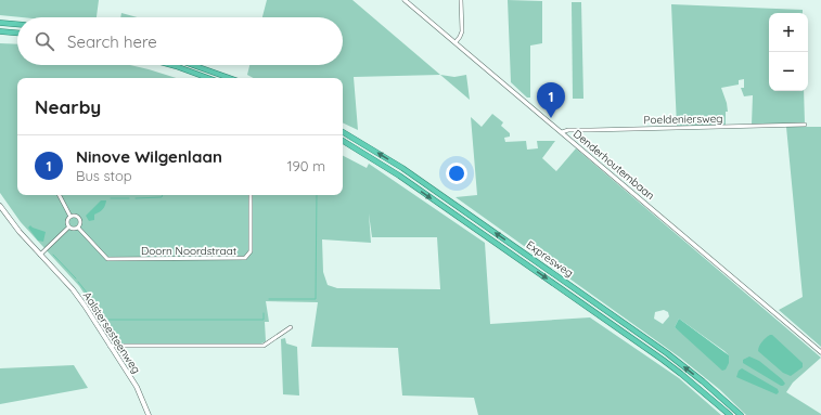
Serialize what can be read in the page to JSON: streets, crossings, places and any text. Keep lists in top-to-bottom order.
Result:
{
  "streets": {
    "highway": ["Expresweg"],
    "main road": ["Aalstersesteenweg"],
    "street": ["Poeldeniersweg", "Denderhoutembaan", "Doorn Noordstraat"]
  },
  "crossings": [
    ["Poeldeniersweg", "Denderhoutembaan"]
  ],
  "page": {
    "map_buttons": ["+", "−"],
    "search": "Search here",
    "heading": "Nearby",
    "pins": "1",
    "list": [
      {
        "mark": "1",
        "name": "Ninove Wilgenlaan",
        "note": "Bus stop",
        "value": "190 m"
      }
    ]
  }
}
